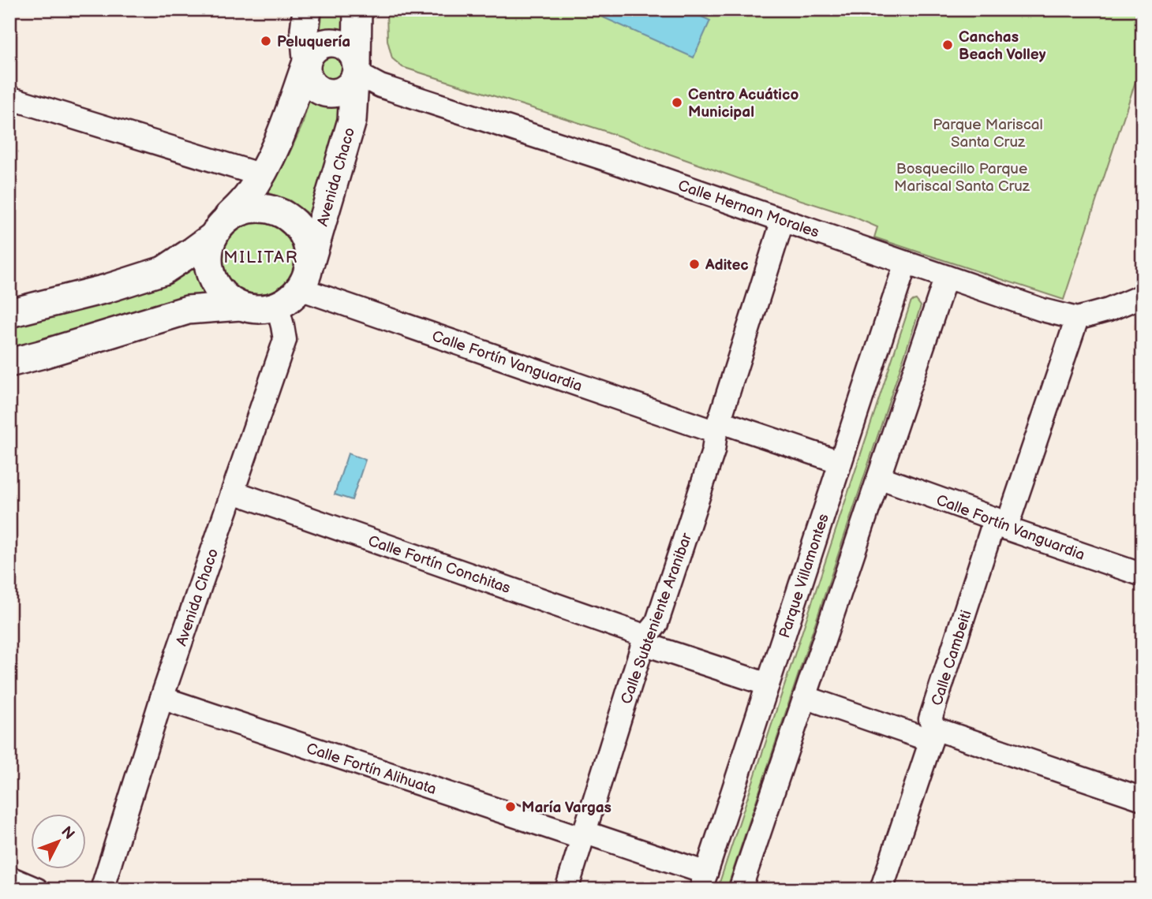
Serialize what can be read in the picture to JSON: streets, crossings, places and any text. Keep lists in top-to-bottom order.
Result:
{
  "streets": {
    "main road": ["Avenida Chaco"],
    "street": [
      "Calle Hernan Morales",
      "Calle Fortín Vanguardia",
      "Calle Fortín Conchitas",
      "Parque Villamontes",
      "Calle Subteniente Aranibar",
      "Calle Cambeiti",
      "Calle Fortín Alihuata"
    ]
  },
  "crossings": [
    ["Avenida Chaco", "Calle Hernan Morales"],
    ["Avenida Chaco", "Calle Fortín Vanguardia"],
    ["Avenida Chaco", "Calle Fortín Conchitas"],
    ["Avenida Chaco", "Calle Fortín Alihuata"],
    ["Calle Hernan Morales", "Parque Villamontes"],
    ["Calle Hernan Morales", "Calle Subteniente Aranibar"],
    ["Calle Hernan Morales", "Calle Cambeiti"],
    ["Calle Fortín Vanguardia", "Parque Villamontes"],
    ["Calle Fortín Vanguardia", "Calle Subteniente Aranibar"],
    ["Calle Fortín Vanguardia", "Calle Cambeiti"],
    ["Calle Fortín Conchitas", "Parque Villamontes"],
    ["Calle Fortín Conchitas", "Calle Subteniente Aranibar"],
    ["Parque Villamontes", "Calle Fortín Alihuata"],
    ["Calle Subteniente Aranibar", "Calle Fortín Alihuata"]
  ],
  "districts": ["MILITAR"],
  "parks": ["Parque Mariscal Santa Cruz", "Bosquecillo Parque Mariscal Santa Cruz"],
  "places": [
    "Peluquería",
    "Canchas Beach Volley",
    "Centro Acuático Municipal",
    "Aditec",
    "María Vargas"
  ],
  "north": "top right"
}
